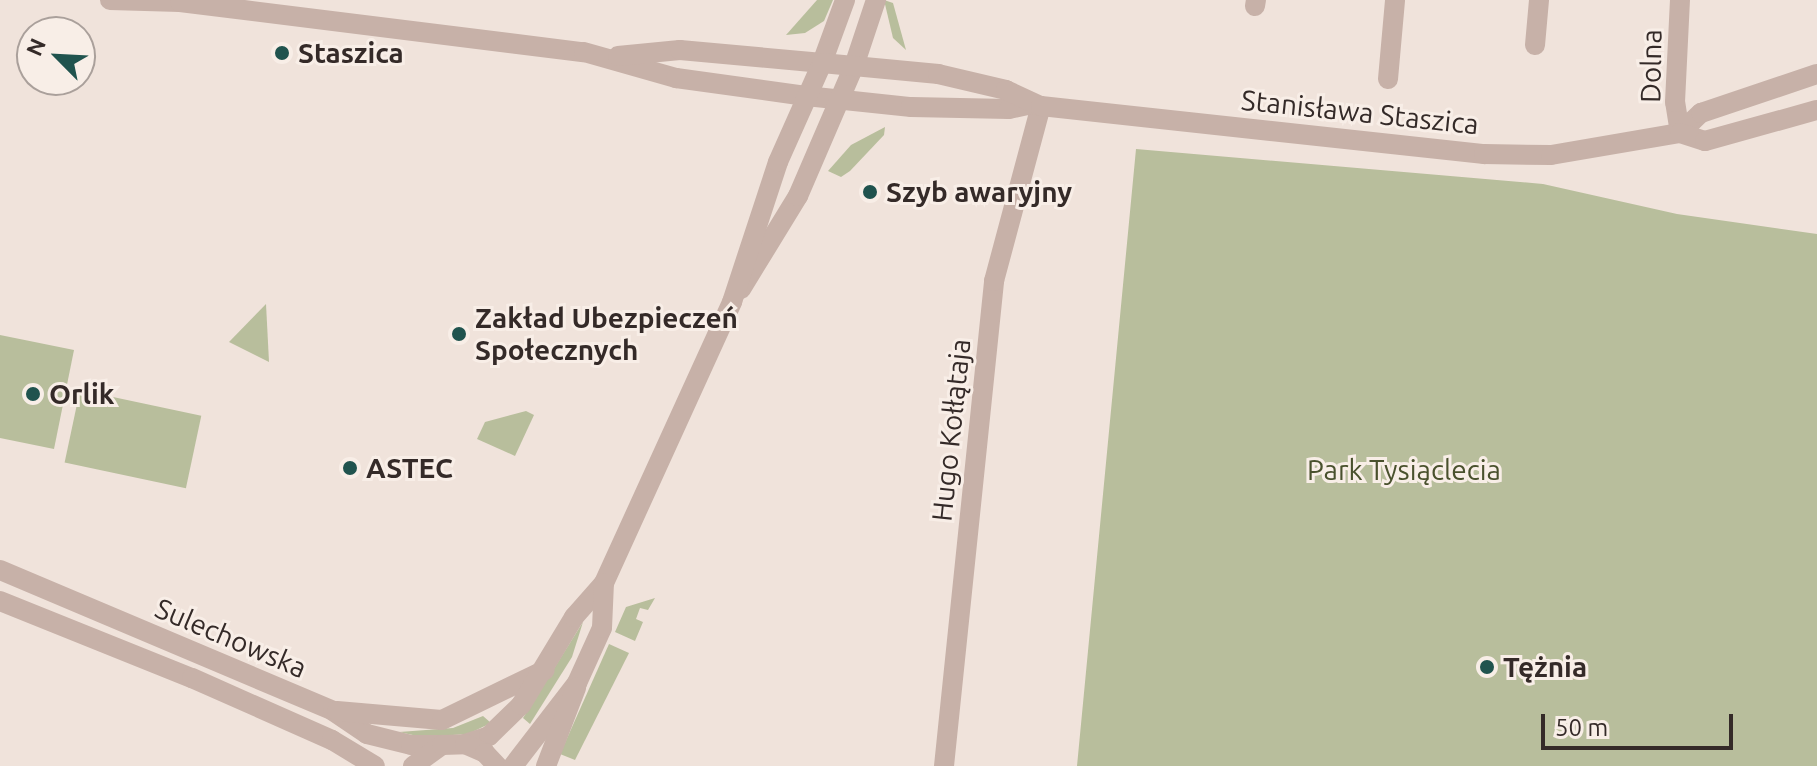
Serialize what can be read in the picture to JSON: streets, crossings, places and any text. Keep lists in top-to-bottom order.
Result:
{
  "streets": {
    "street": [
      "Dolna",
      "Stanisława Staszica",
      "Hugo Kołłątaja",
      "Sulechowska"
    ]
  },
  "crossings": [
    ["Dolna", "Stanisława Staszica"],
    ["Stanisława Staszica", "Hugo Kołłątaja"]
  ],
  "parks": ["Park Tysiąclecia"],
  "places": [
    "Staszica",
    "Szyb awaryjny",
    "Zakład Ubezpieczeń Społecznych",
    "Orlik",
    "ASTEC",
    "Tężnia"
  ],
  "scale_bar": "50 m",
  "north": "top left"
}
